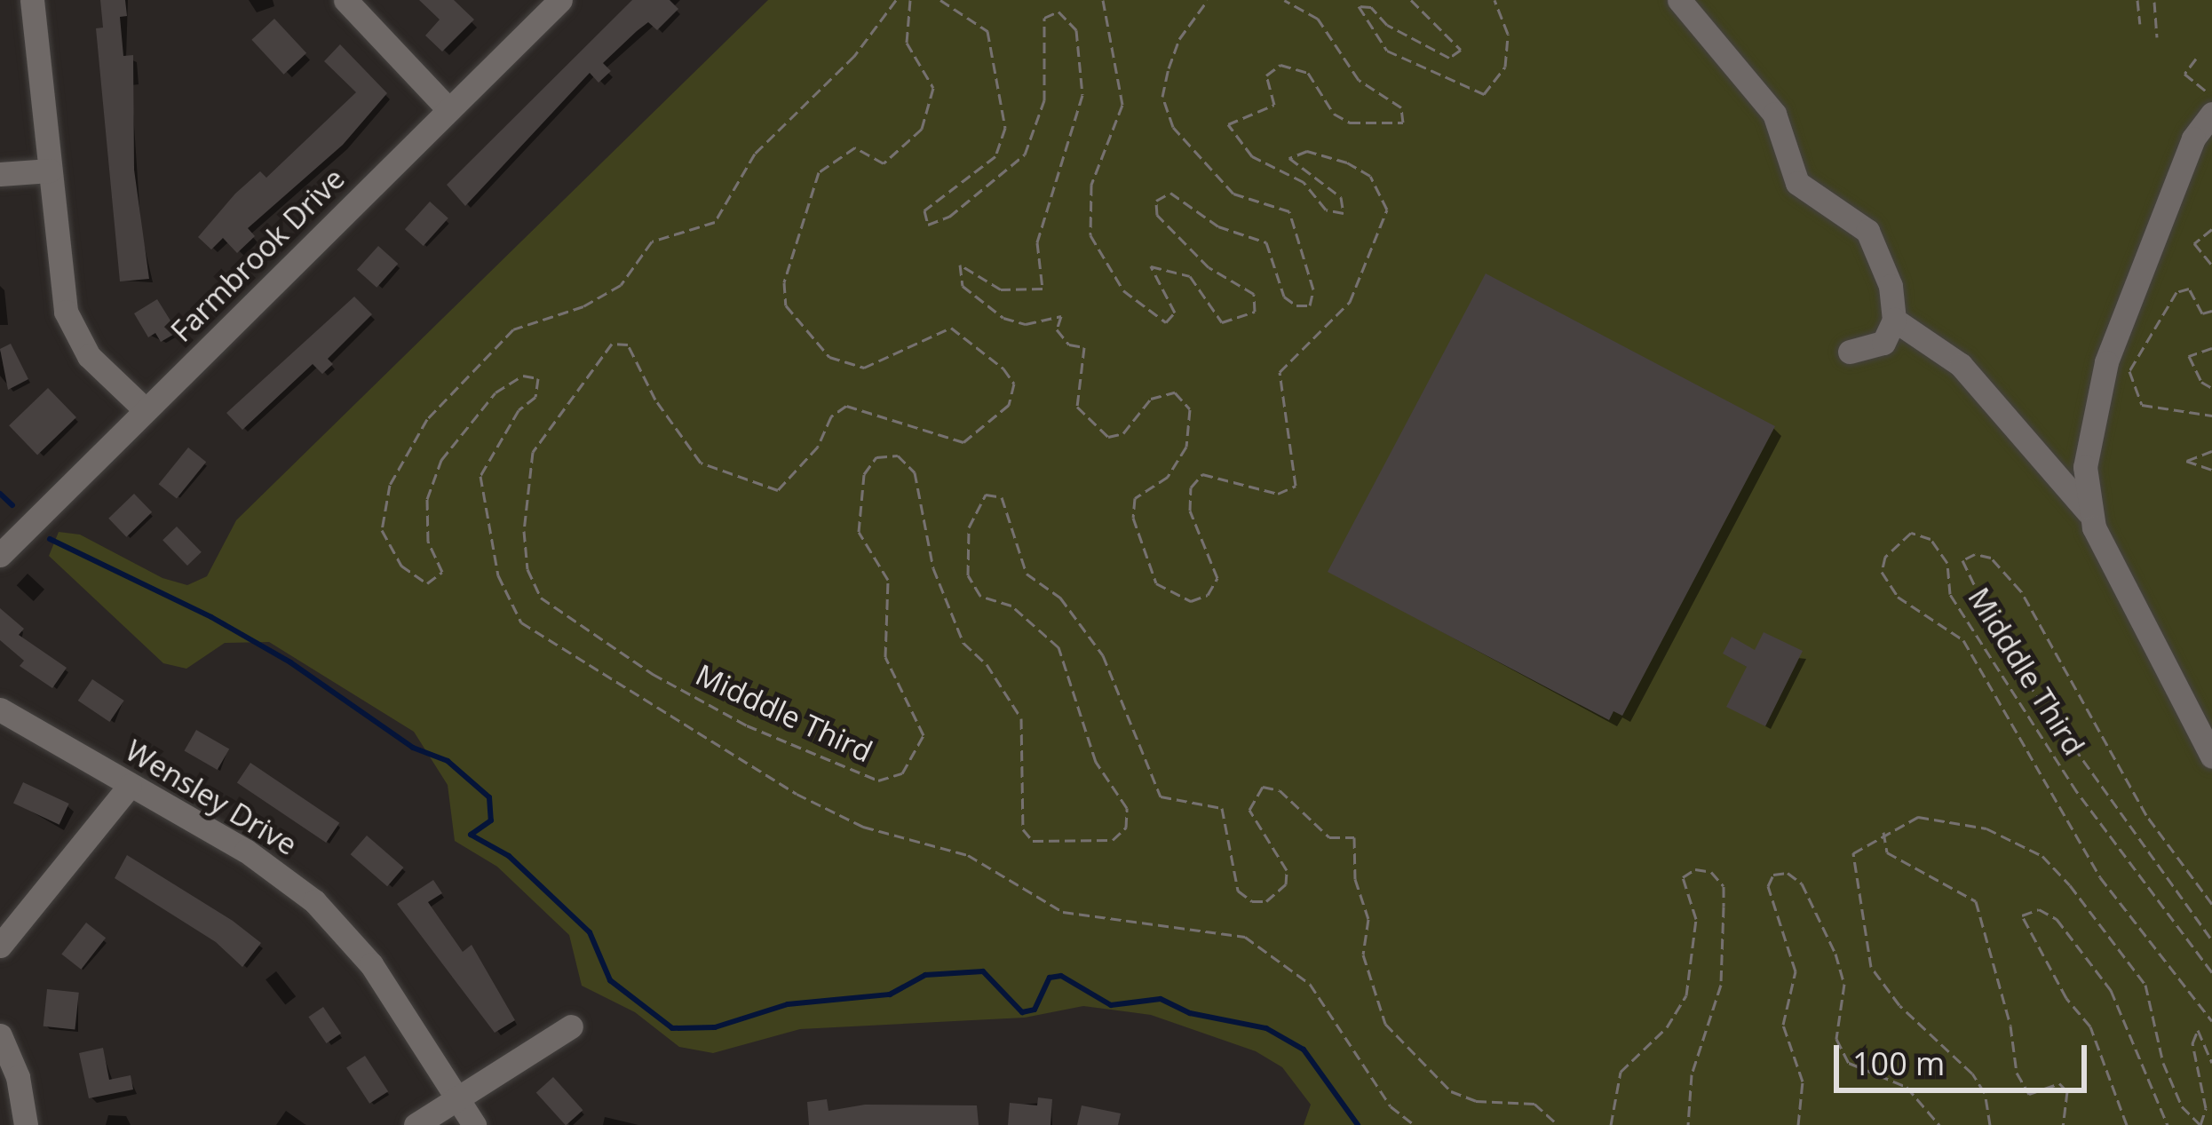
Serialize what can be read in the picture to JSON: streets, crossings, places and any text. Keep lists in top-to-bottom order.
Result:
{
  "streets": {
    "street": ["Farmbrook Drive", "Wensley Drive"],
    "path": ["Midddle Third"]
  },
  "scale_bar": "100 m"
}
